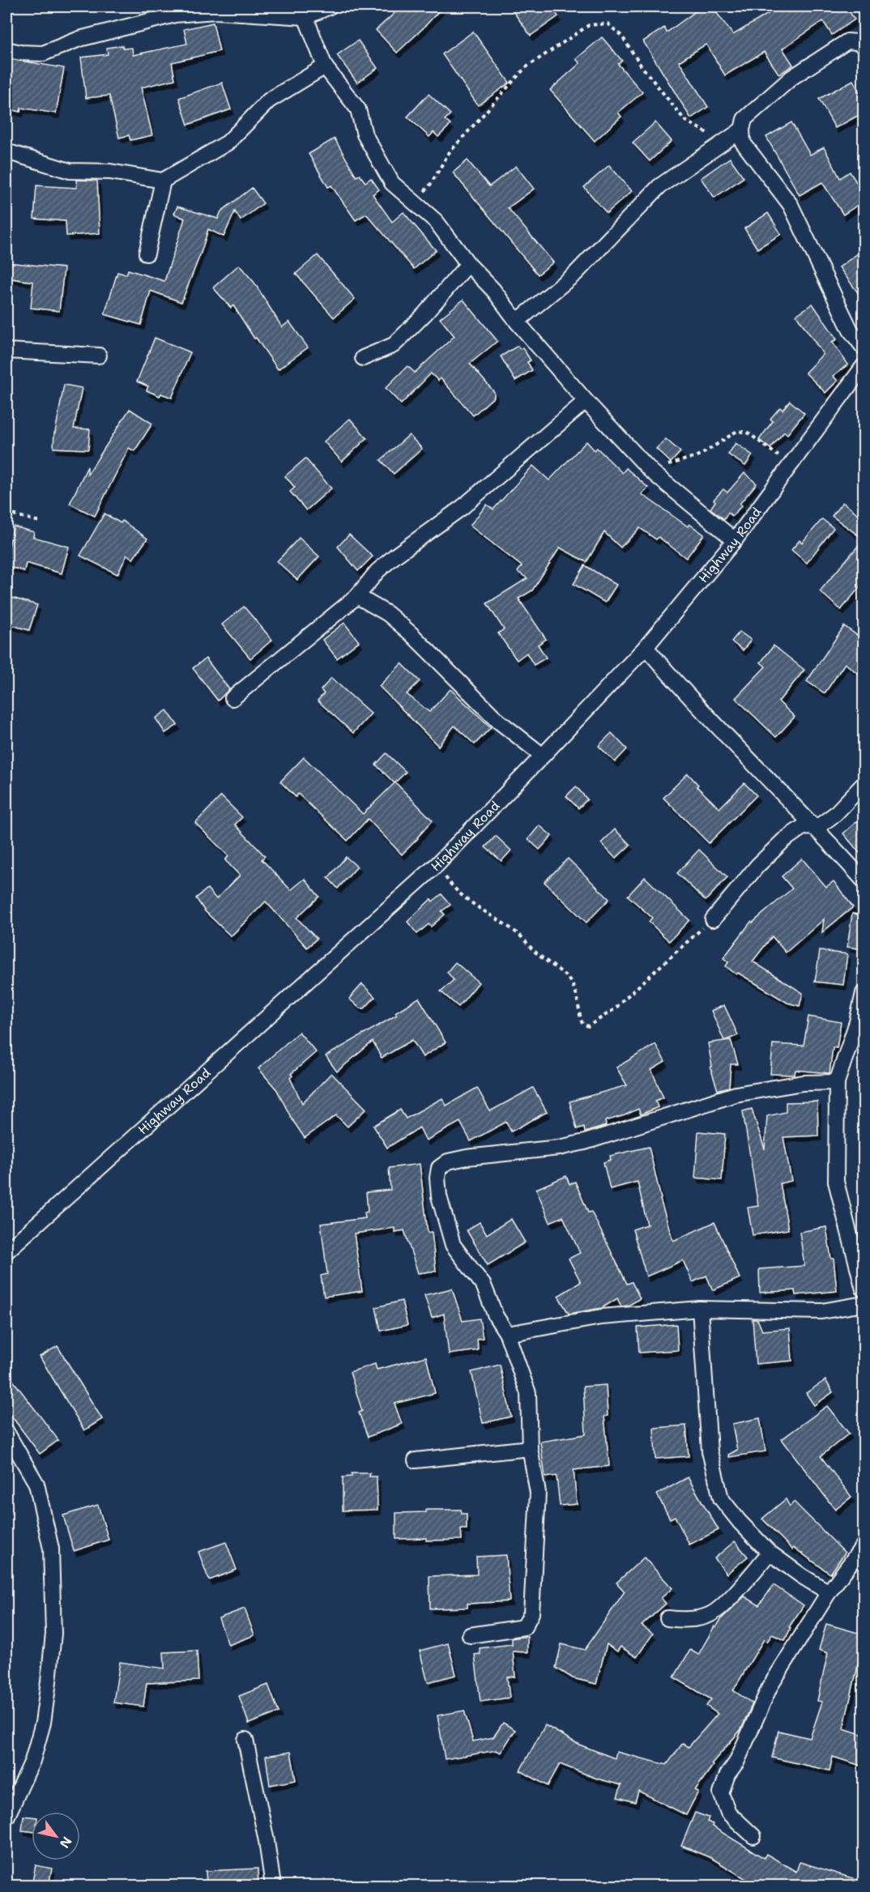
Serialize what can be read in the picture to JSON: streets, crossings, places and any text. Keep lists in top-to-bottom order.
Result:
{
  "streets": {
    "street": ["Highway Road"]
  },
  "north": "bottom right"
}
